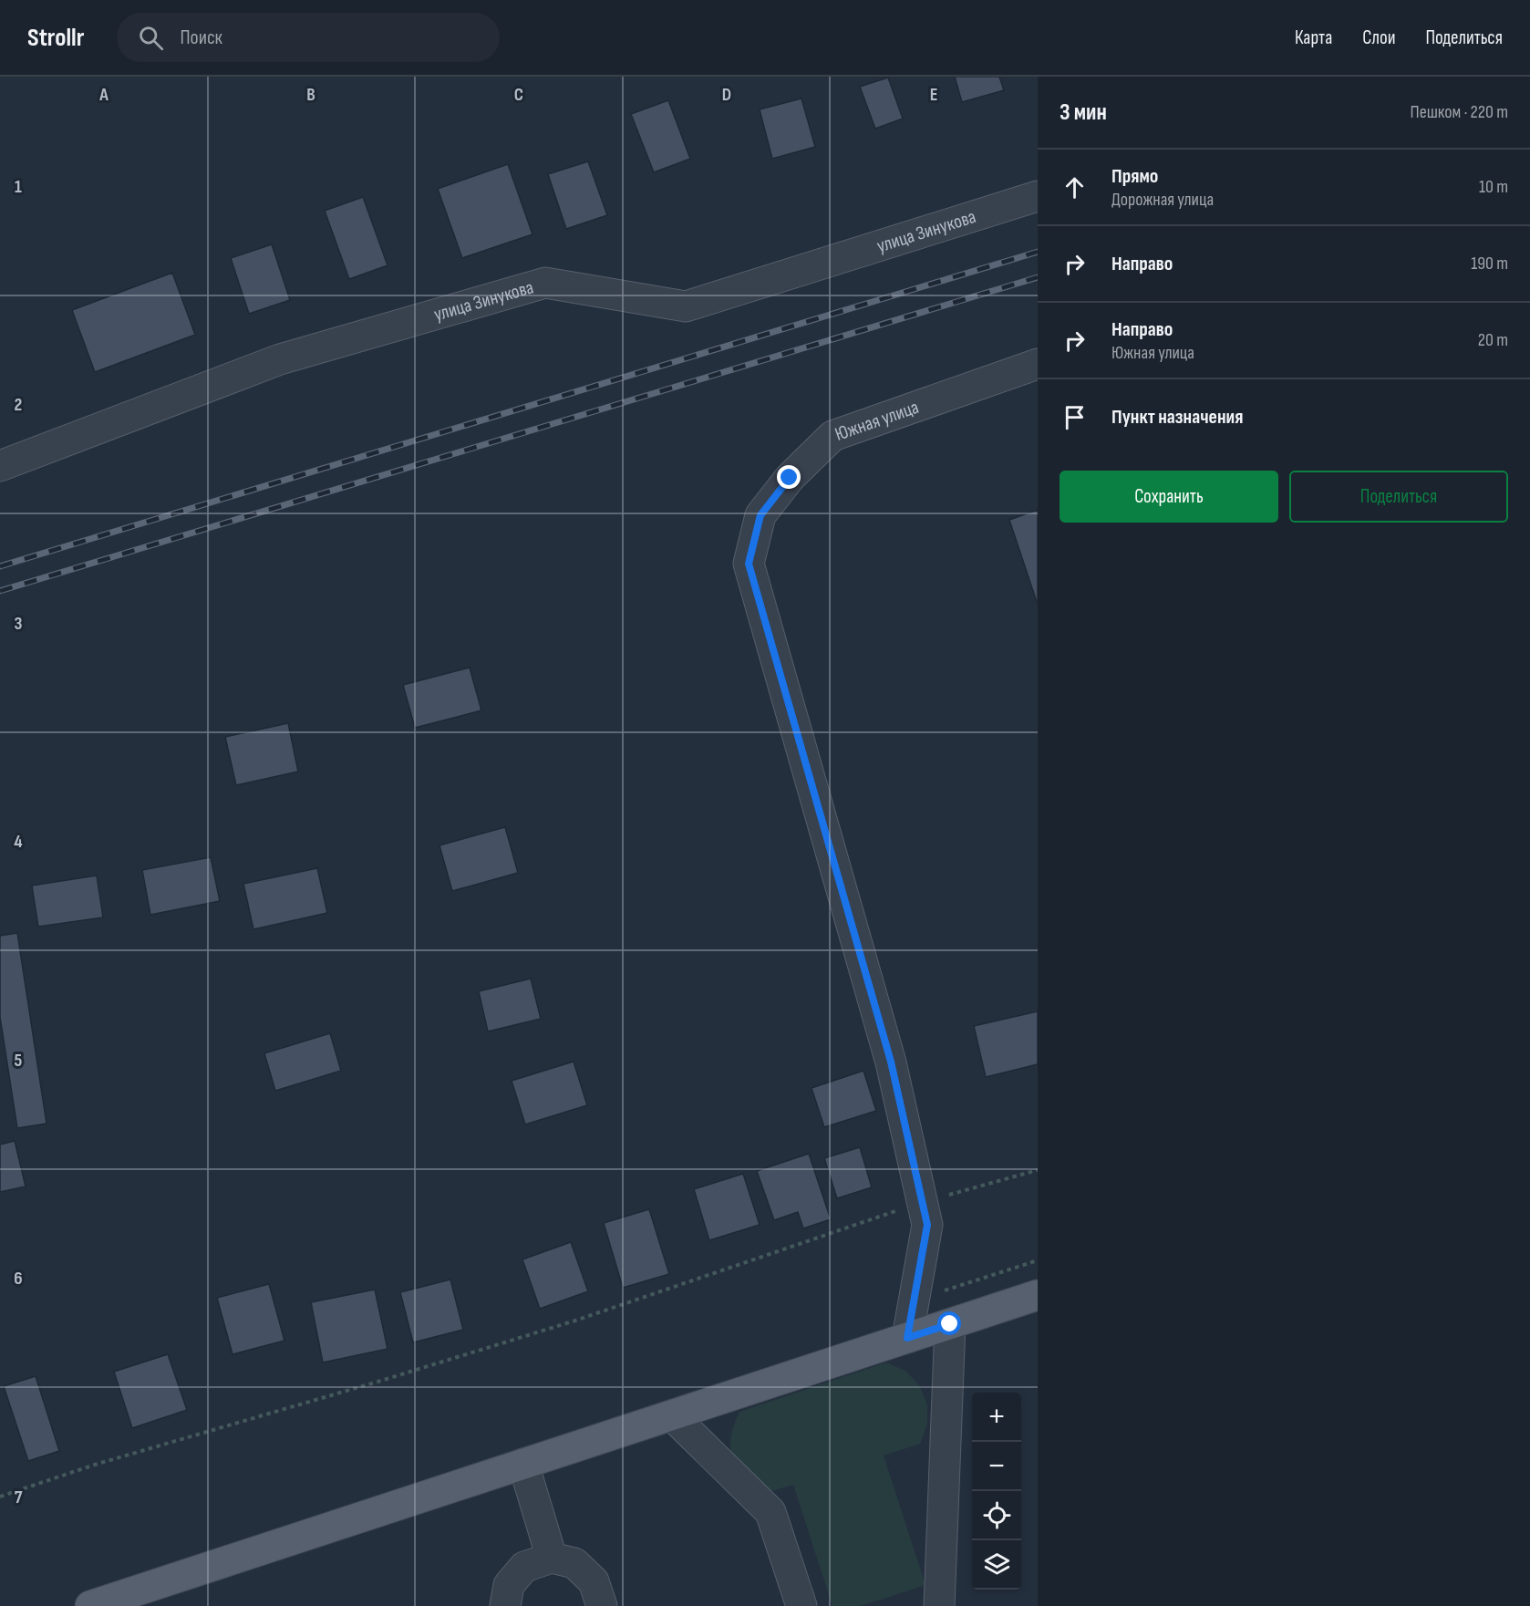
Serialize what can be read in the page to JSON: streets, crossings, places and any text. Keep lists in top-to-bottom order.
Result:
{
  "streets": {
    "street": ["улица Зинукова", "Южная улица"]
  },
  "page": {
    "header": "Strollr",
    "search": "Поиск",
    "nav": ["Карта", "Слои", "Поделиться"],
    "heading": ["3 мин", "Пешком · 220 m"],
    "list": [
      ["Прямо", "Дорожная улица", "10 m"],
      ["Направо", "190 m"],
      ["Направо", "Южная улица", "20 m"],
      "Пункт назначения"
    ],
    "buttons": ["Сохранить", "Поделиться"],
    "map_buttons": ["+", "−"]
  },
  "grid": {
    "columns": [
      "A",
      "B",
      "C",
      "D",
      "E"
    ],
    "rows": [
      "1",
      "2",
      "3",
      "4",
      "5",
      "6",
      "7"
    ]
  }
}
